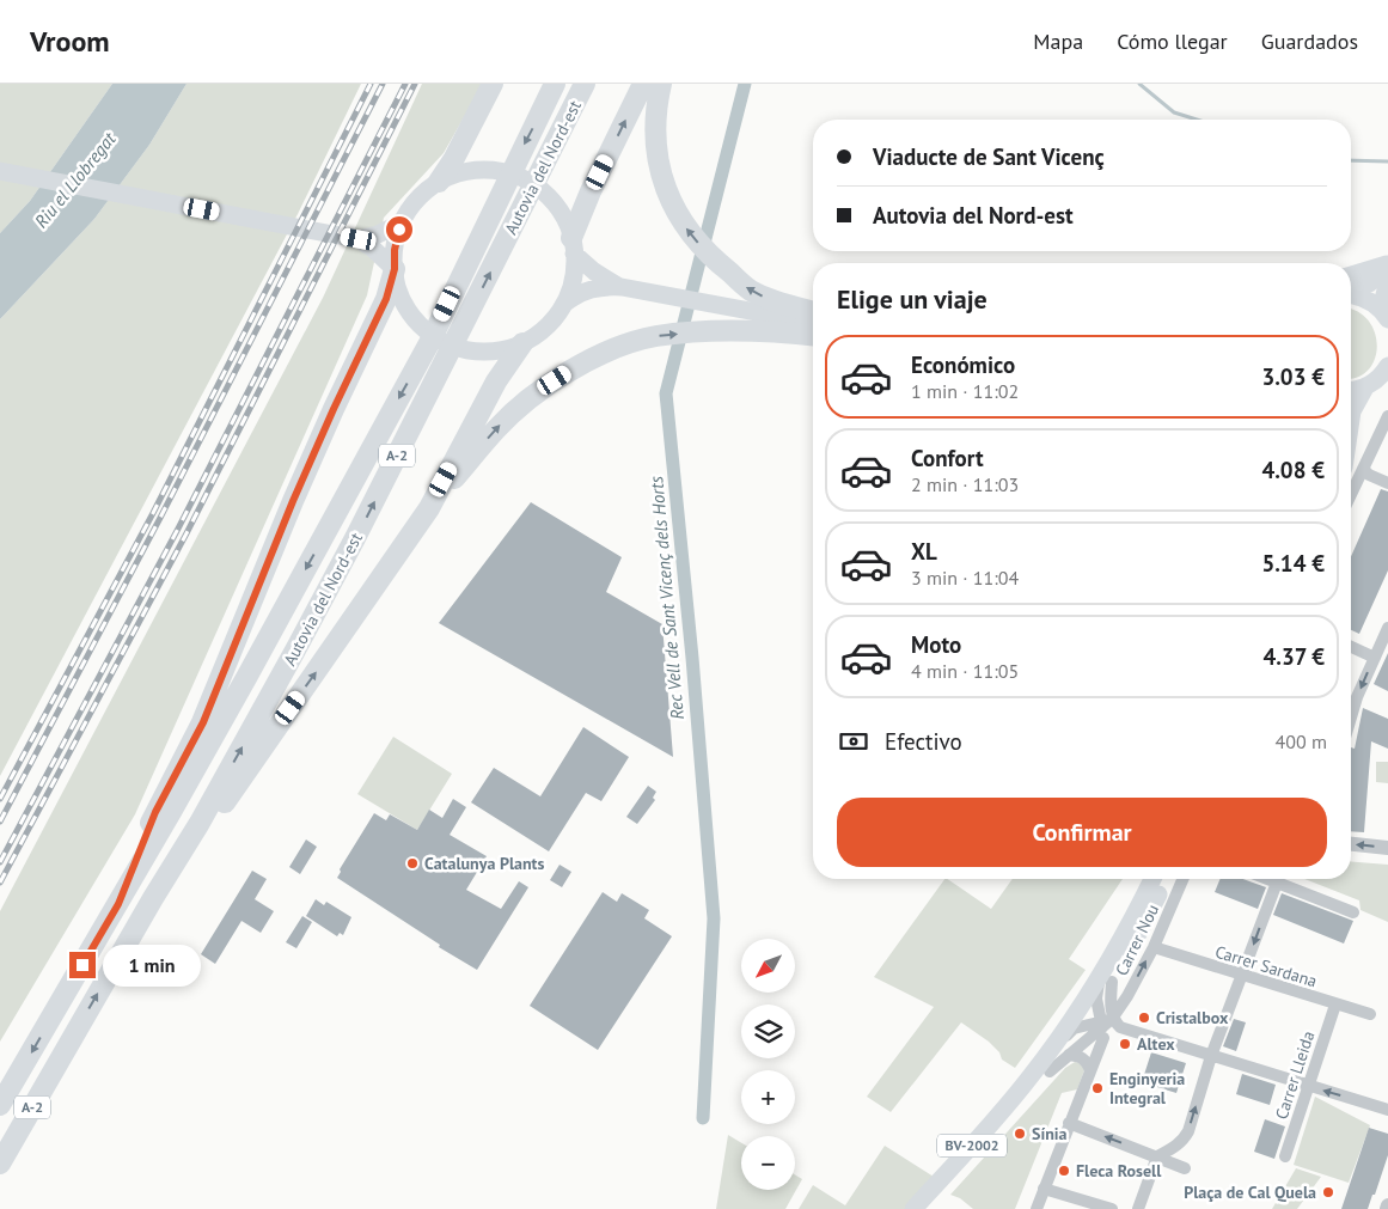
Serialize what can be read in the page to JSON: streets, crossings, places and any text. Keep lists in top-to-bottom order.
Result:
{
  "streets": {
    "highway": ["Autovia del Nord-est", "A-2"],
    "main road": ["BV-2002"],
    "street": ["Carrer Nou", "Carrer Sardana", "Carrer Lleida"]
  },
  "crossings": [
    ["Carrer Nou", "Carrer Sardana"],
    ["Carrer Nou", "BV-2002"],
    ["Carrer Sardana", "Carrer Lleida"]
  ],
  "water": ["Riu el Llobregat", "Rec Vell de Sant Vicenç dels Horts"],
  "places": [
    "Catalunya Plants",
    "Cristalbox",
    "Altex",
    "Enginyeria Integral",
    "Sínia",
    "Fleca Rosell",
    "Plaça de Cal Quela"
  ],
  "north": "bottom left",
  "page": {
    "header": "Vroom",
    "nav": ["Mapa", "Cómo llegar", "Guardados"],
    "banner": ["Viaducte de Sant Vicenç", "Autovia del Nord-est"],
    "heading": "Elige un viaje",
    "list": [
      {
        "name": "Económico",
        "note": "1 min · 11:02",
        "value": "3.03 €"
      },
      {
        "name": "Confort",
        "note": "2 min · 11:03",
        "value": "4.08 €"
      },
      {
        "name": "XL",
        "note": "3 min · 11:04",
        "value": "5.14 €"
      },
      {
        "name": "Moto",
        "note": "4 min · 11:05",
        "value": "4.37 €"
      }
    ],
    "pay": ["Efectivo", "400 m"],
    "buttons": "Confirmar",
    "map_buttons": ["+", "−"],
    "bubble": "1 min"
  }
}
